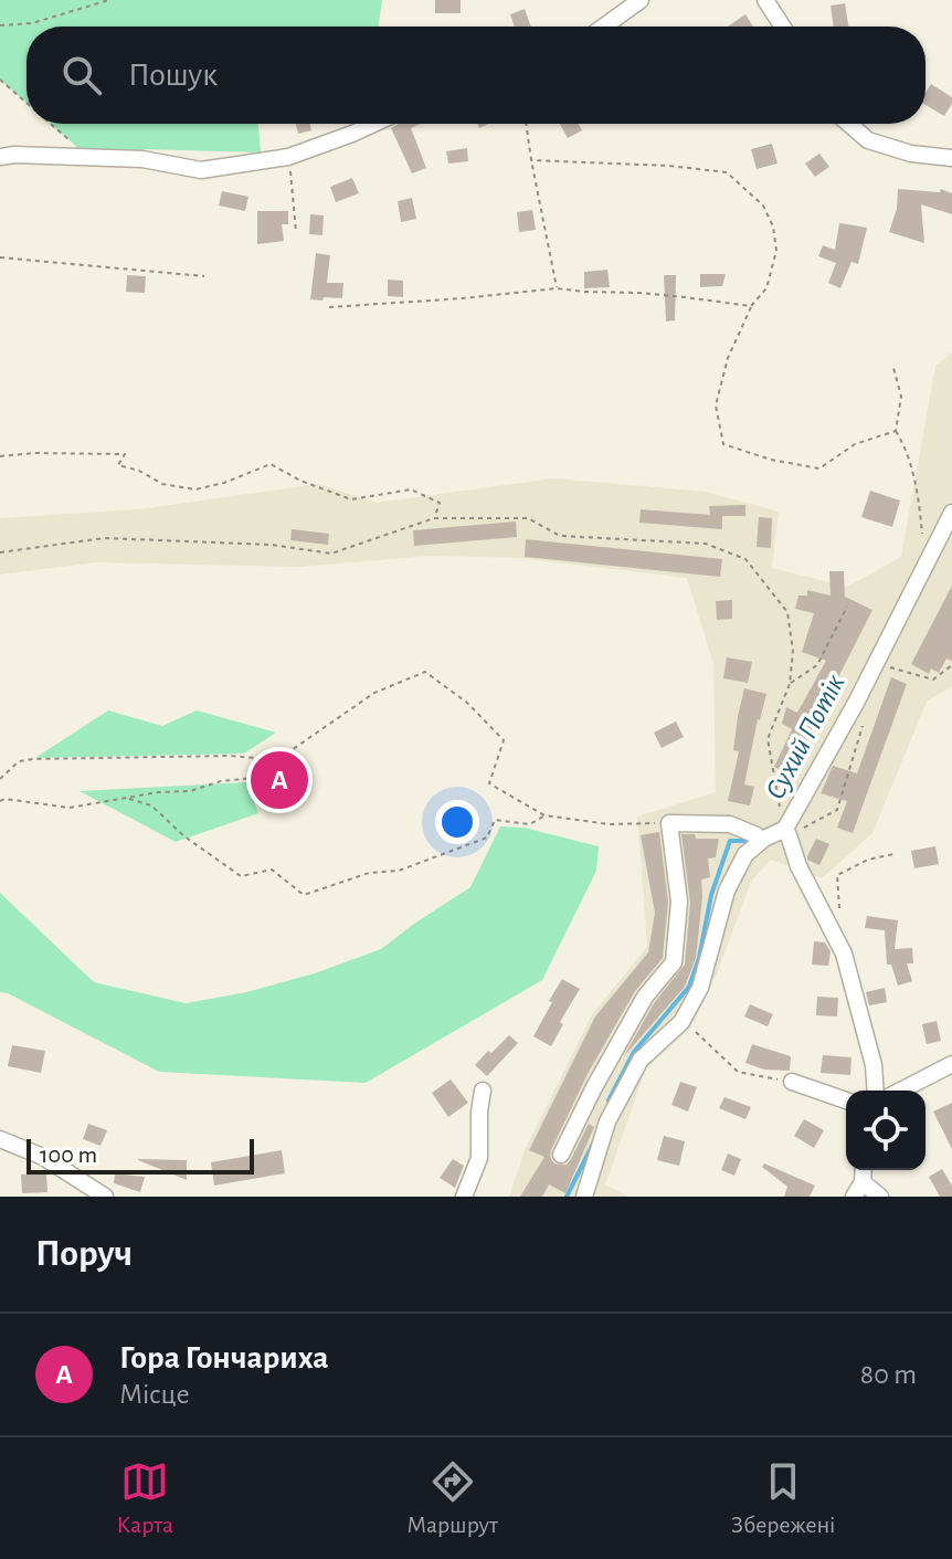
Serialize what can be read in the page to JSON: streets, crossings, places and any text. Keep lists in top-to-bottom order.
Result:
{
  "water": ["Сухий Потік"],
  "scale_bar": "100 m",
  "page": {
    "search": "Пошук",
    "pins": "A",
    "scale": "100 m",
    "heading": "Поруч",
    "list": [
      {
        "mark": "A",
        "name": "Гора Гончариха",
        "note": "Місце",
        "value": "80 m"
      }
    ],
    "nav": ["Карта", "Маршрут", "Збережені"]
  }
}
